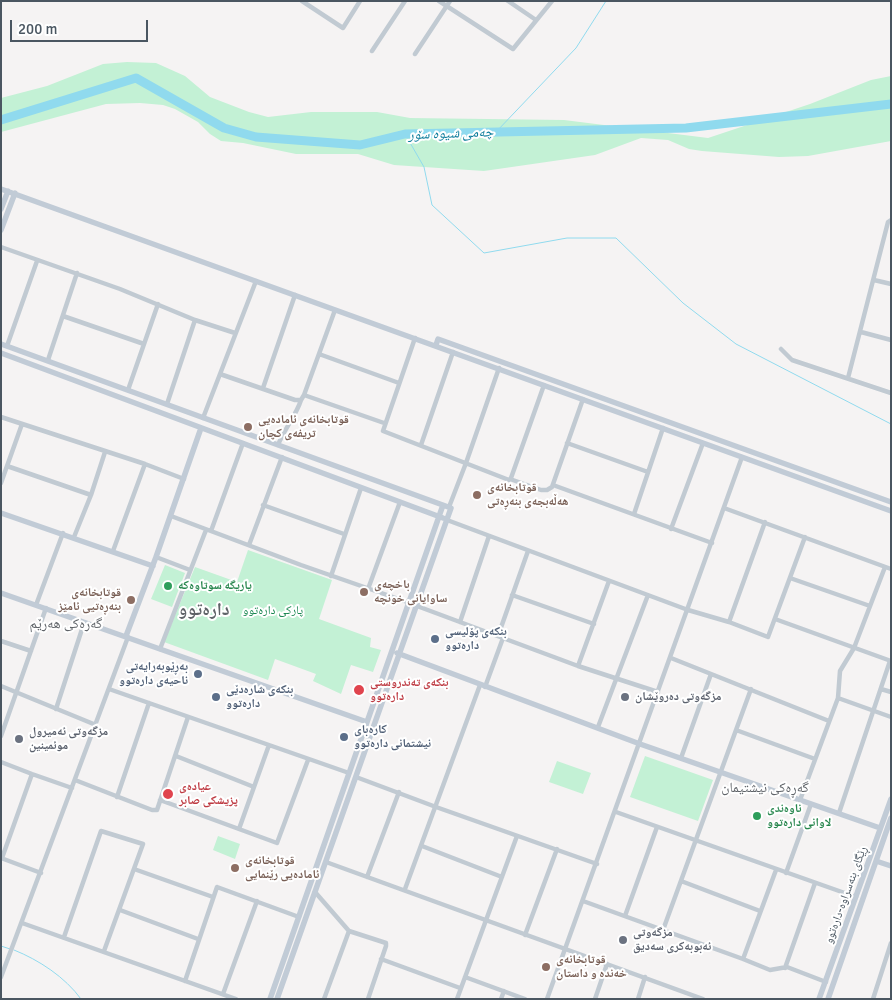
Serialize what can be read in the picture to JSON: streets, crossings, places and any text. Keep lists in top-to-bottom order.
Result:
{
  "streets": {
    "street": ["ڕێگای بنەسراوە-دارەتوو"]
  },
  "districts": ["دارەتوو", "گەرەکی هەرێم", "گەڕەکی نیشتیمان"],
  "water": ["چەمی شیوە سۆر"],
  "parks": ["پارکی دارەتوو"],
  "places": [
    "قوتابخانەی ئامادەیی تریفەی کچان",
    "قوتابخانەی هەڵەبجەی بنەڕەتی",
    "یاریگە سوتاوەکە",
    "باخچەی ساوایانی خونچە",
    "قوتابخانەی بنەڕەتیی ئامێز",
    "بنکەی پۆلیسی دارەتوو",
    "بەڕێوبەرایەتی ناحیەی دارەتوو",
    "بنکەی تەندروستی دارەتوو",
    "بنکەی شارەدێی دارەتوو",
    "مزگەوتی دەروێشان",
    "کارەبای نیشتمانی دارەتوو",
    "مزگەوتی ئەمیرول موئمینین",
    "عیادەی پزیشکی صابر",
    "ناوەندی لاوانی دارەتوو",
    "قوتابخانەی ئامادەیی رێنمایی",
    "مزگەوتی ئەبوبەکری سەدیق",
    "قوتابخانەی خەندە و داستان"
  ],
  "scale_bar": "200 m"
}
